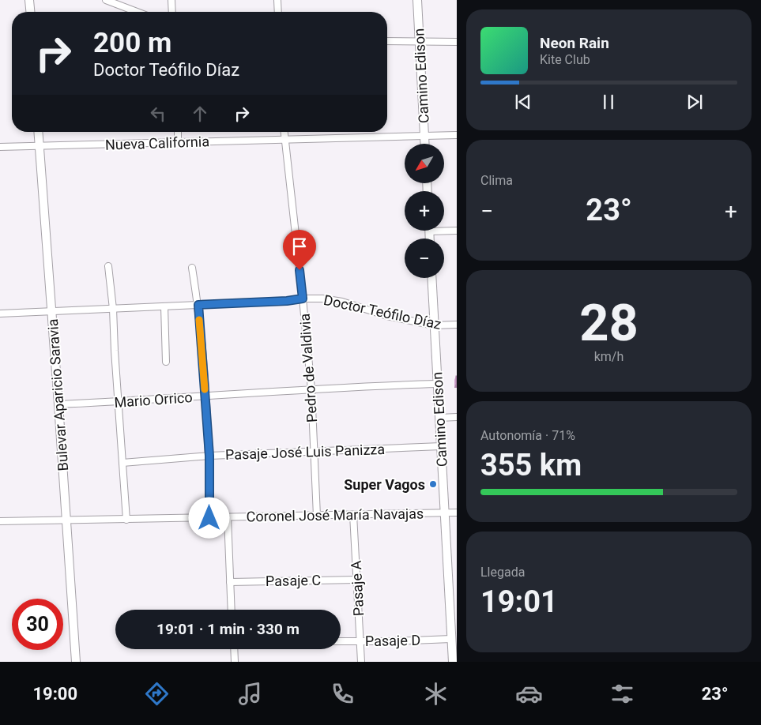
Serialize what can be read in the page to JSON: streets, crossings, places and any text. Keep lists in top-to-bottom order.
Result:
{
  "streets": {
    "street": [
      "Camino Edison",
      "Nueva California",
      "Doctor Teófilo Díaz",
      "Pedro de Valdivia",
      "Bulevar Aparicio Saravia",
      "Mario Orrico",
      "Pasaje José Luis Panizza",
      "Coronel José María Navajas",
      "Pasaje C",
      "Pasaje A",
      "Pasaje D"
    ]
  },
  "crossings": [
    ["Camino Edison", "Nueva California"],
    ["Camino Edison", "Doctor Teófilo Díaz"],
    ["Camino Edison", "Mario Orrico"],
    ["Camino Edison", "Pasaje José Luis Panizza"],
    ["Camino Edison", "Coronel José María Navajas"],
    ["Camino Edison", "Pasaje D"],
    ["Nueva California", "Pedro de Valdivia"],
    ["Nueva California", "Bulevar Aparicio Saravia"],
    ["Doctor Teófilo Díaz", "Pedro de Valdivia"],
    ["Doctor Teófilo Díaz", "Bulevar Aparicio Saravia"],
    ["Pedro de Valdivia", "Mario Orrico"],
    ["Pedro de Valdivia", "Pasaje José Luis Panizza"],
    ["Pedro de Valdivia", "Coronel José María Navajas"],
    ["Bulevar Aparicio Saravia", "Mario Orrico"],
    ["Bulevar Aparicio Saravia", "Coronel José María Navajas"],
    ["Coronel José María Navajas", "Pasaje A"],
    ["Pasaje C", "Pasaje A"],
    ["Pasaje A", "Pasaje D"]
  ],
  "places": ["Super Vagos"],
  "north": "bottom left",
  "page": {
    "turn": ["200 m", "Doctor Teófilo Díaz"],
    "song": ["Neon Rain", "Kite Club"],
    "tile": [
      "Clima",
      ["28", "km/h"],
      ["Autonomía · 71%", "355 km"],
      ["Llegada", "19:01"]
    ],
    "map_buttons": ["+", "−"],
    "heat": ["−", "23°", "+"],
    "limit": "30",
    "trip": "19:01 · 1 min · 330 m",
    "tabs": ["19:00", "23°"]
  }
}
